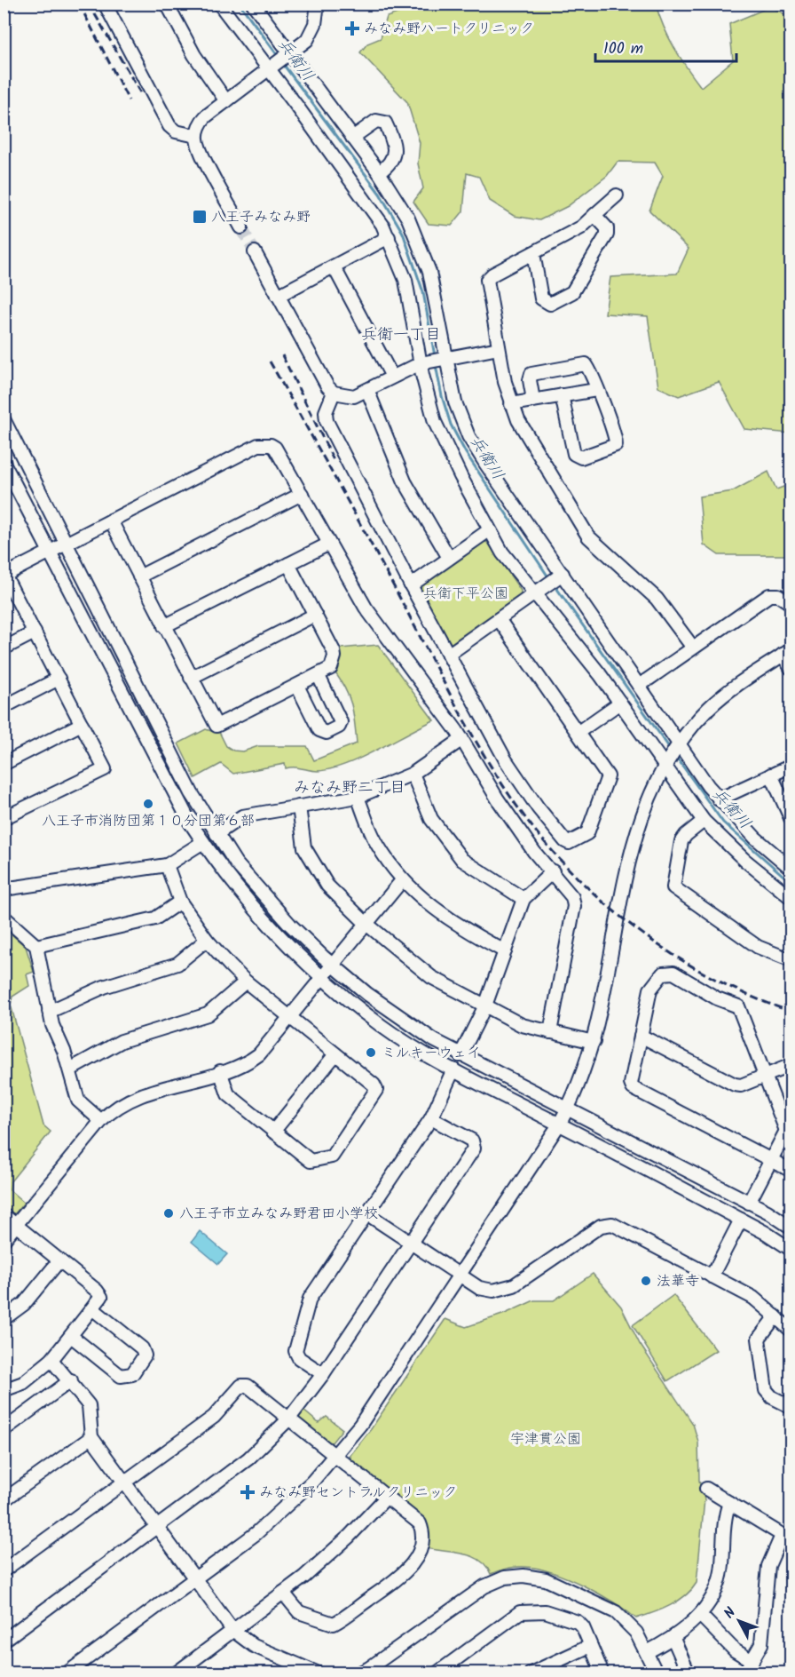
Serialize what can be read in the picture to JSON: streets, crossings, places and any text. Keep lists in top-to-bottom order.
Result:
{
  "districts": ["兵衛一丁目", "みなみ野二丁目"],
  "water": ["兵衛川"],
  "parks": ["兵衛下平公園", "宇津貫公園"],
  "places": {
    "health": ["みなみ野ハートクリニック", "みなみ野セントラルクリニック"],
    "transit": ["八王子みなみ野"],
    "other": [
      "八王子市消防団第１０分団第６部",
      "ミルキーウェイ",
      "八王子市立みなみ野君田小学校",
      "法華寺"
    ]
  },
  "scale_bar": "100 m",
  "north": "top left"
}
